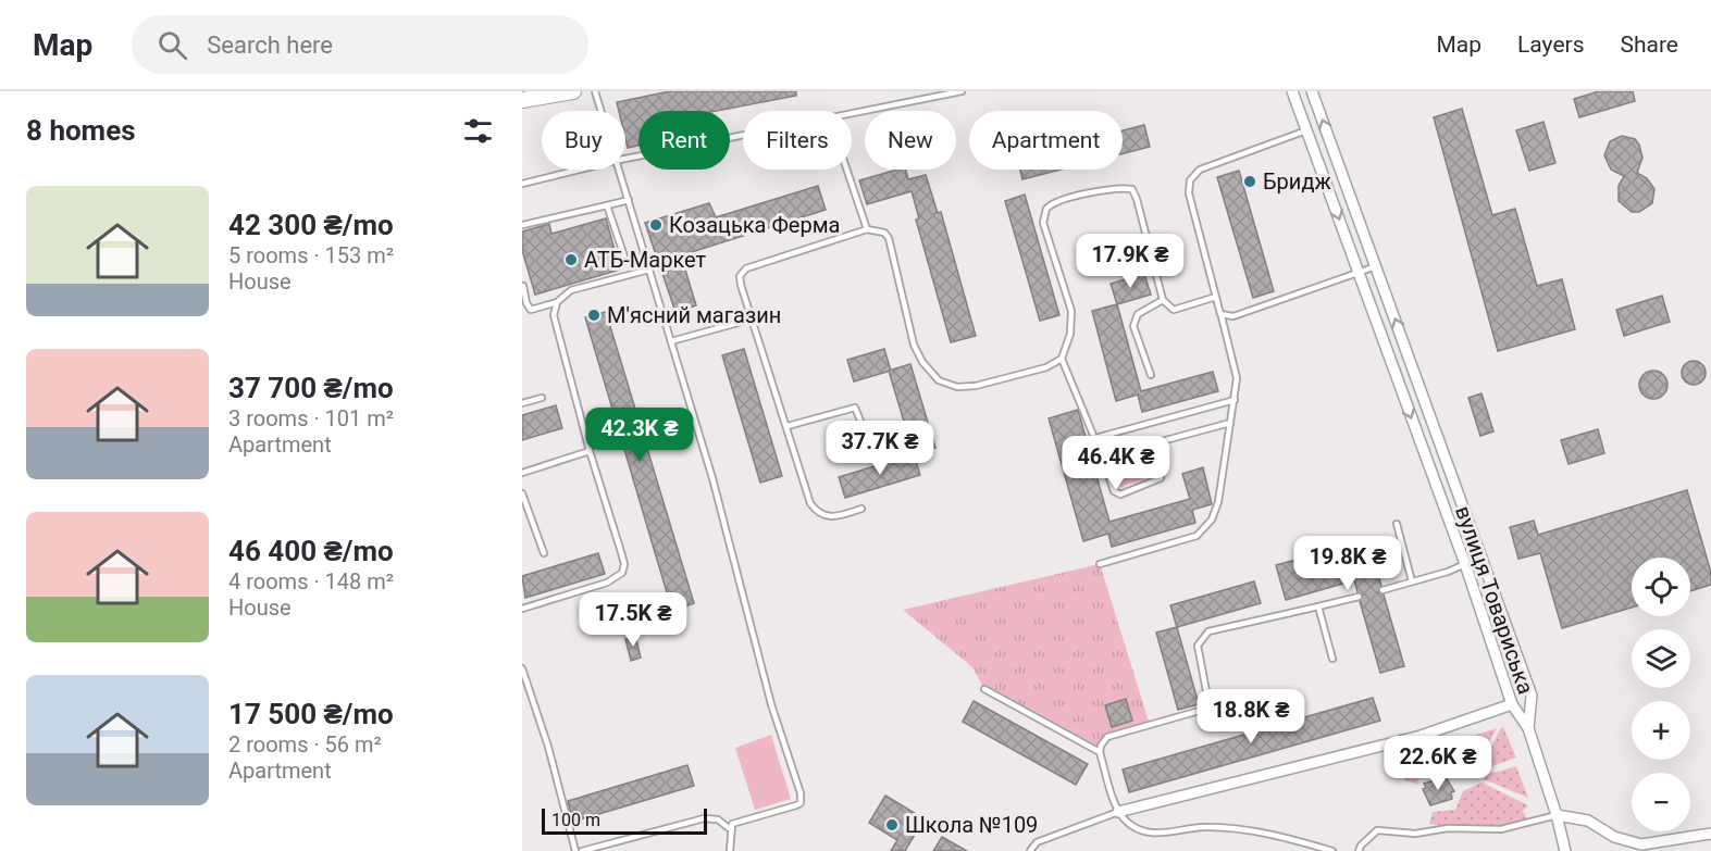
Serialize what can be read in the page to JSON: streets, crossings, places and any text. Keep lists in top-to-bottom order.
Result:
{
  "streets": {
    "street": ["вулиця Товариська"]
  },
  "places": [
    "Бридж",
    "Козацька Ферма",
    "АТБ-Маркет",
    "М'ясний магазин",
    "Школа №109"
  ],
  "scale_bar": "100 m",
  "page": {
    "header": "Map",
    "search": "Search here",
    "nav": ["Map", "Layers", "Share"],
    "heading": "8 homes",
    "chip": [
      "Buy",
      "Rent",
      "Filters",
      "New",
      "Apartment"
    ],
    "list": [
      {
        "name": "42 300 ₴/mo",
        "note": "5 rooms · 153 m² · House"
      },
      {
        "name": "37 700 ₴/mo",
        "note": "3 rooms · 101 m² · Apartment"
      },
      {
        "name": "46 400 ₴/mo",
        "note": "4 rooms · 148 m² · House"
      },
      {
        "name": "17 500 ₴/mo",
        "note": "2 rooms · 56 m² · Apartment"
      }
    ],
    "price": [
      "17.9K ₴",
      "42.3K ₴",
      "37.7K ₴",
      "46.4K ₴",
      "19.8K ₴",
      "17.5K ₴",
      "18.8K ₴",
      "22.6K ₴"
    ],
    "map_buttons": ["+", "−"],
    "scale": "100 m"
  }
}
